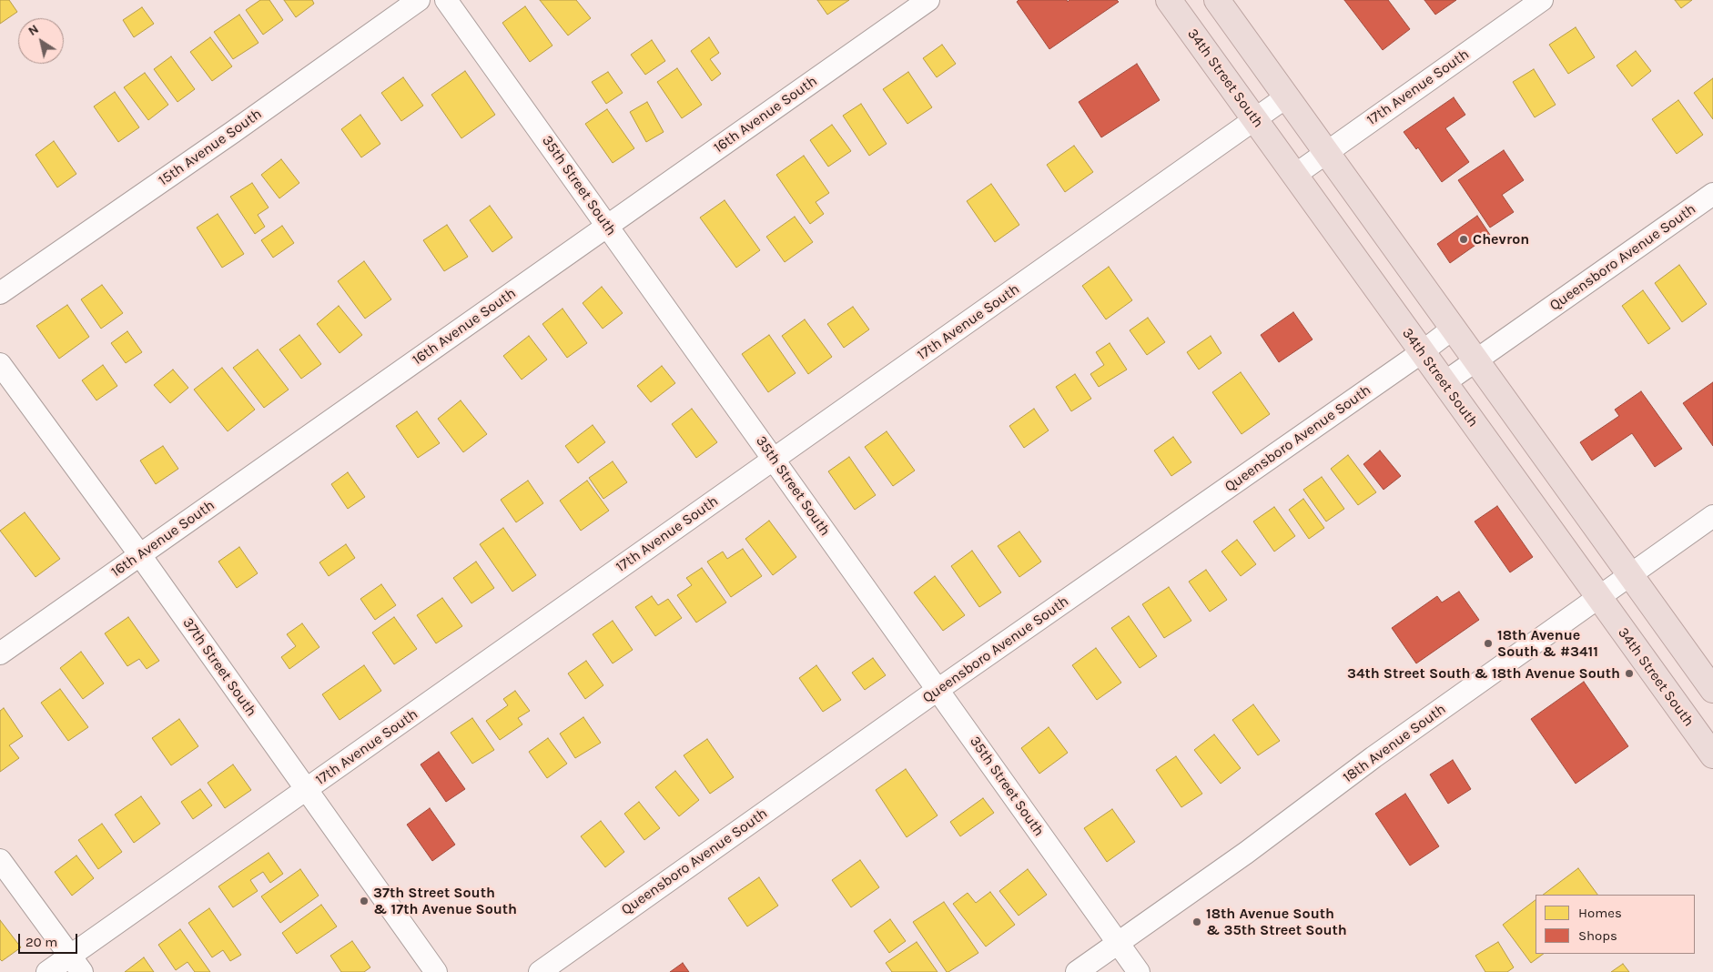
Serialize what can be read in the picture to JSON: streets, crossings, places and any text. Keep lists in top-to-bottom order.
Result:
{
  "streets": {
    "highway": ["34th Street South"],
    "street": [
      "17th Avenue South",
      "16th Avenue South",
      "15th Avenue South",
      "35th Street South",
      "Queensboro Avenue South",
      "37th Street South",
      "18th Avenue South"
    ]
  },
  "crossings": [
    ["34th Street South", "17th Avenue South"],
    ["34th Street South", "Queensboro Avenue South"],
    ["34th Street South", "18th Avenue South"],
    ["17th Avenue South", "35th Street South"],
    ["17th Avenue South", "37th Street South"],
    ["16th Avenue South", "35th Street South"],
    ["16th Avenue South", "37th Street South"],
    ["35th Street South", "Queensboro Avenue South"],
    ["35th Street South", "18th Avenue South"]
  ],
  "places": [
    "Chevron",
    "18th Avenue South & #3411",
    "34th Street South & 18th Avenue South",
    "37th Street South & 17th Avenue South",
    "18th Avenue South & 35th Street South"
  ],
  "legend": ["Homes", "Shops"],
  "scale_bar": "20 m",
  "north": "top left"
}
